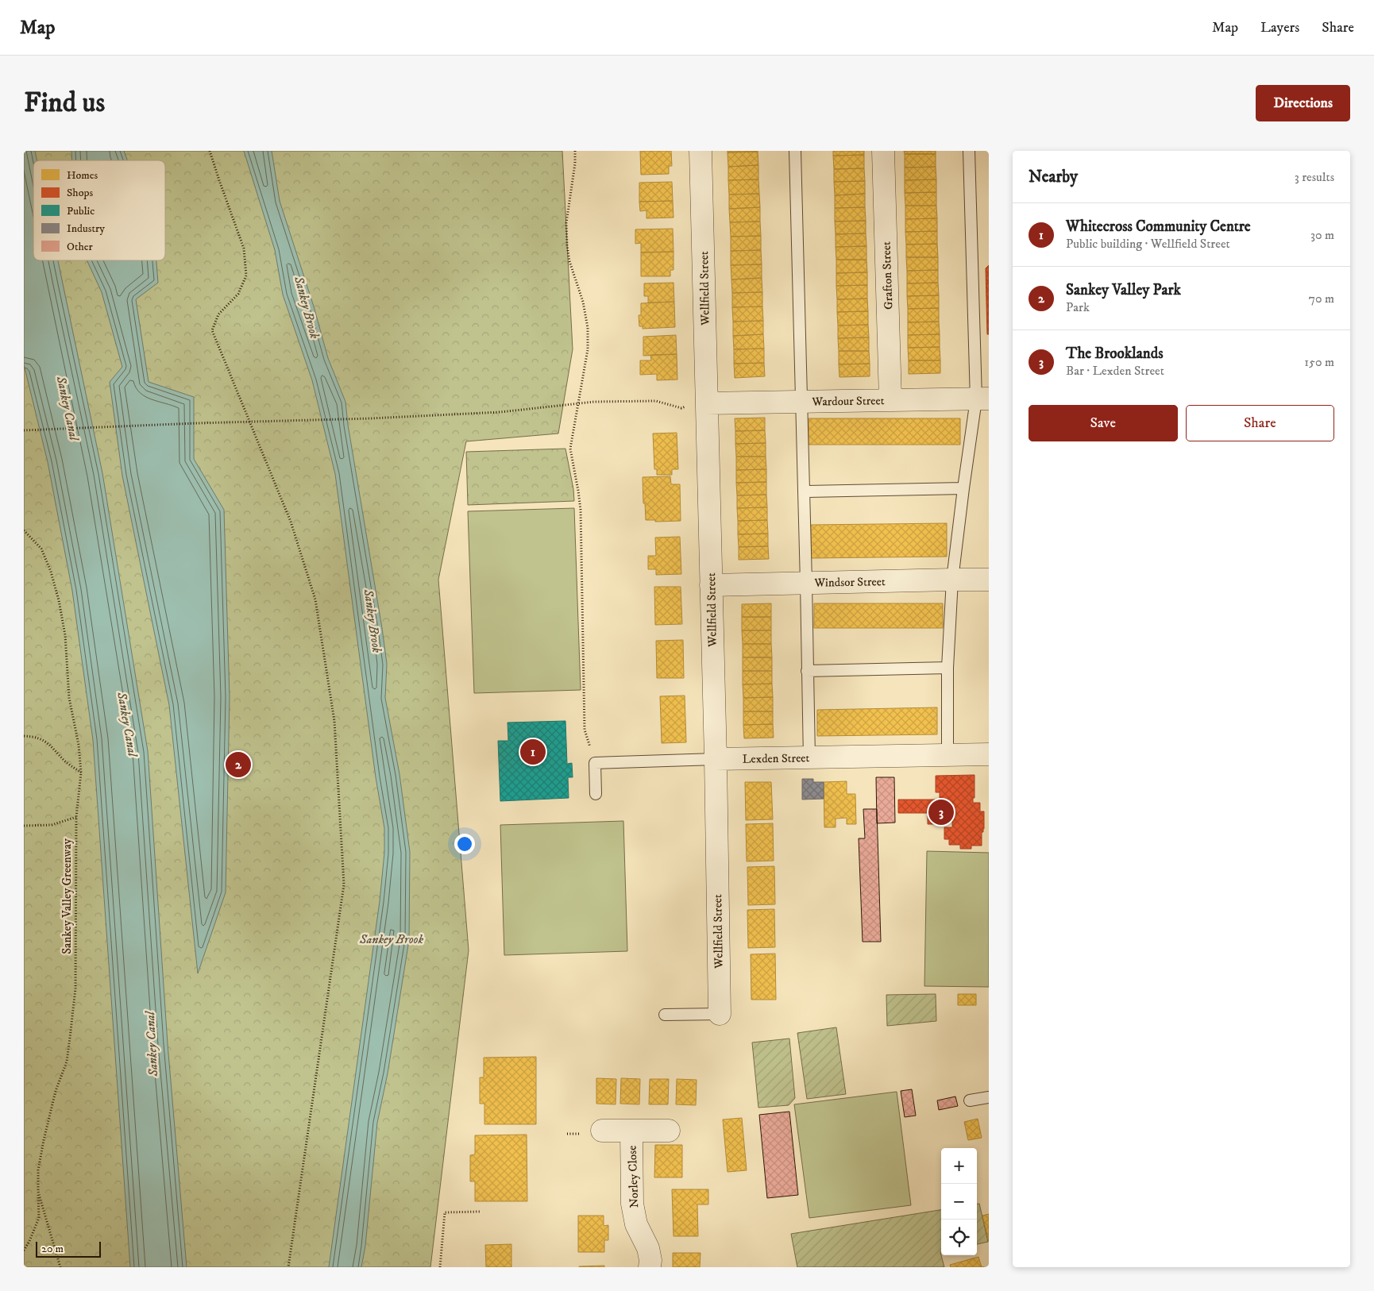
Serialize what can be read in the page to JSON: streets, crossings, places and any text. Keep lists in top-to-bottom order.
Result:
{
  "streets": {
    "street": [
      "Grafton Street",
      "Wellfield Street",
      "Wardour Street",
      "Windsor Street",
      "Lexden Street",
      "Norley Close"
    ],
    "path": ["Sankey Valley Greenway"]
  },
  "crossings": [
    ["Grafton Street", "Wardour Street"],
    ["Wellfield Street", "Wardour Street"],
    ["Wellfield Street", "Windsor Street"],
    ["Wellfield Street", "Lexden Street"]
  ],
  "water": ["Sankey Brook", "Sankey Canal"],
  "legend": [
    "Homes",
    "Shops",
    "Public",
    "Industry",
    "Other"
  ],
  "scale_bar": "20 m",
  "page": {
    "header": "Map",
    "nav": ["Map", "Layers", "Share"],
    "buttons": [
      "Directions",
      ["Save", "Share"]
    ],
    "title": "Find us",
    "heading": ["Nearby", "3 results"],
    "list": [
      {
        "mark": "1",
        "name": "Whitecross Community Centre",
        "note": "Public building · Wellfield Street",
        "value": "30 m"
      },
      {
        "mark": "2",
        "name": "Sankey Valley Park",
        "note": "Park",
        "value": "70 m"
      },
      {
        "mark": "3",
        "name": "The Brooklands",
        "note": "Bar · Lexden Street",
        "value": "150 m"
      }
    ],
    "pins": ["1", "2", "3"],
    "map_buttons": ["+", "−"],
    "scale": "20 m"
  }
}
